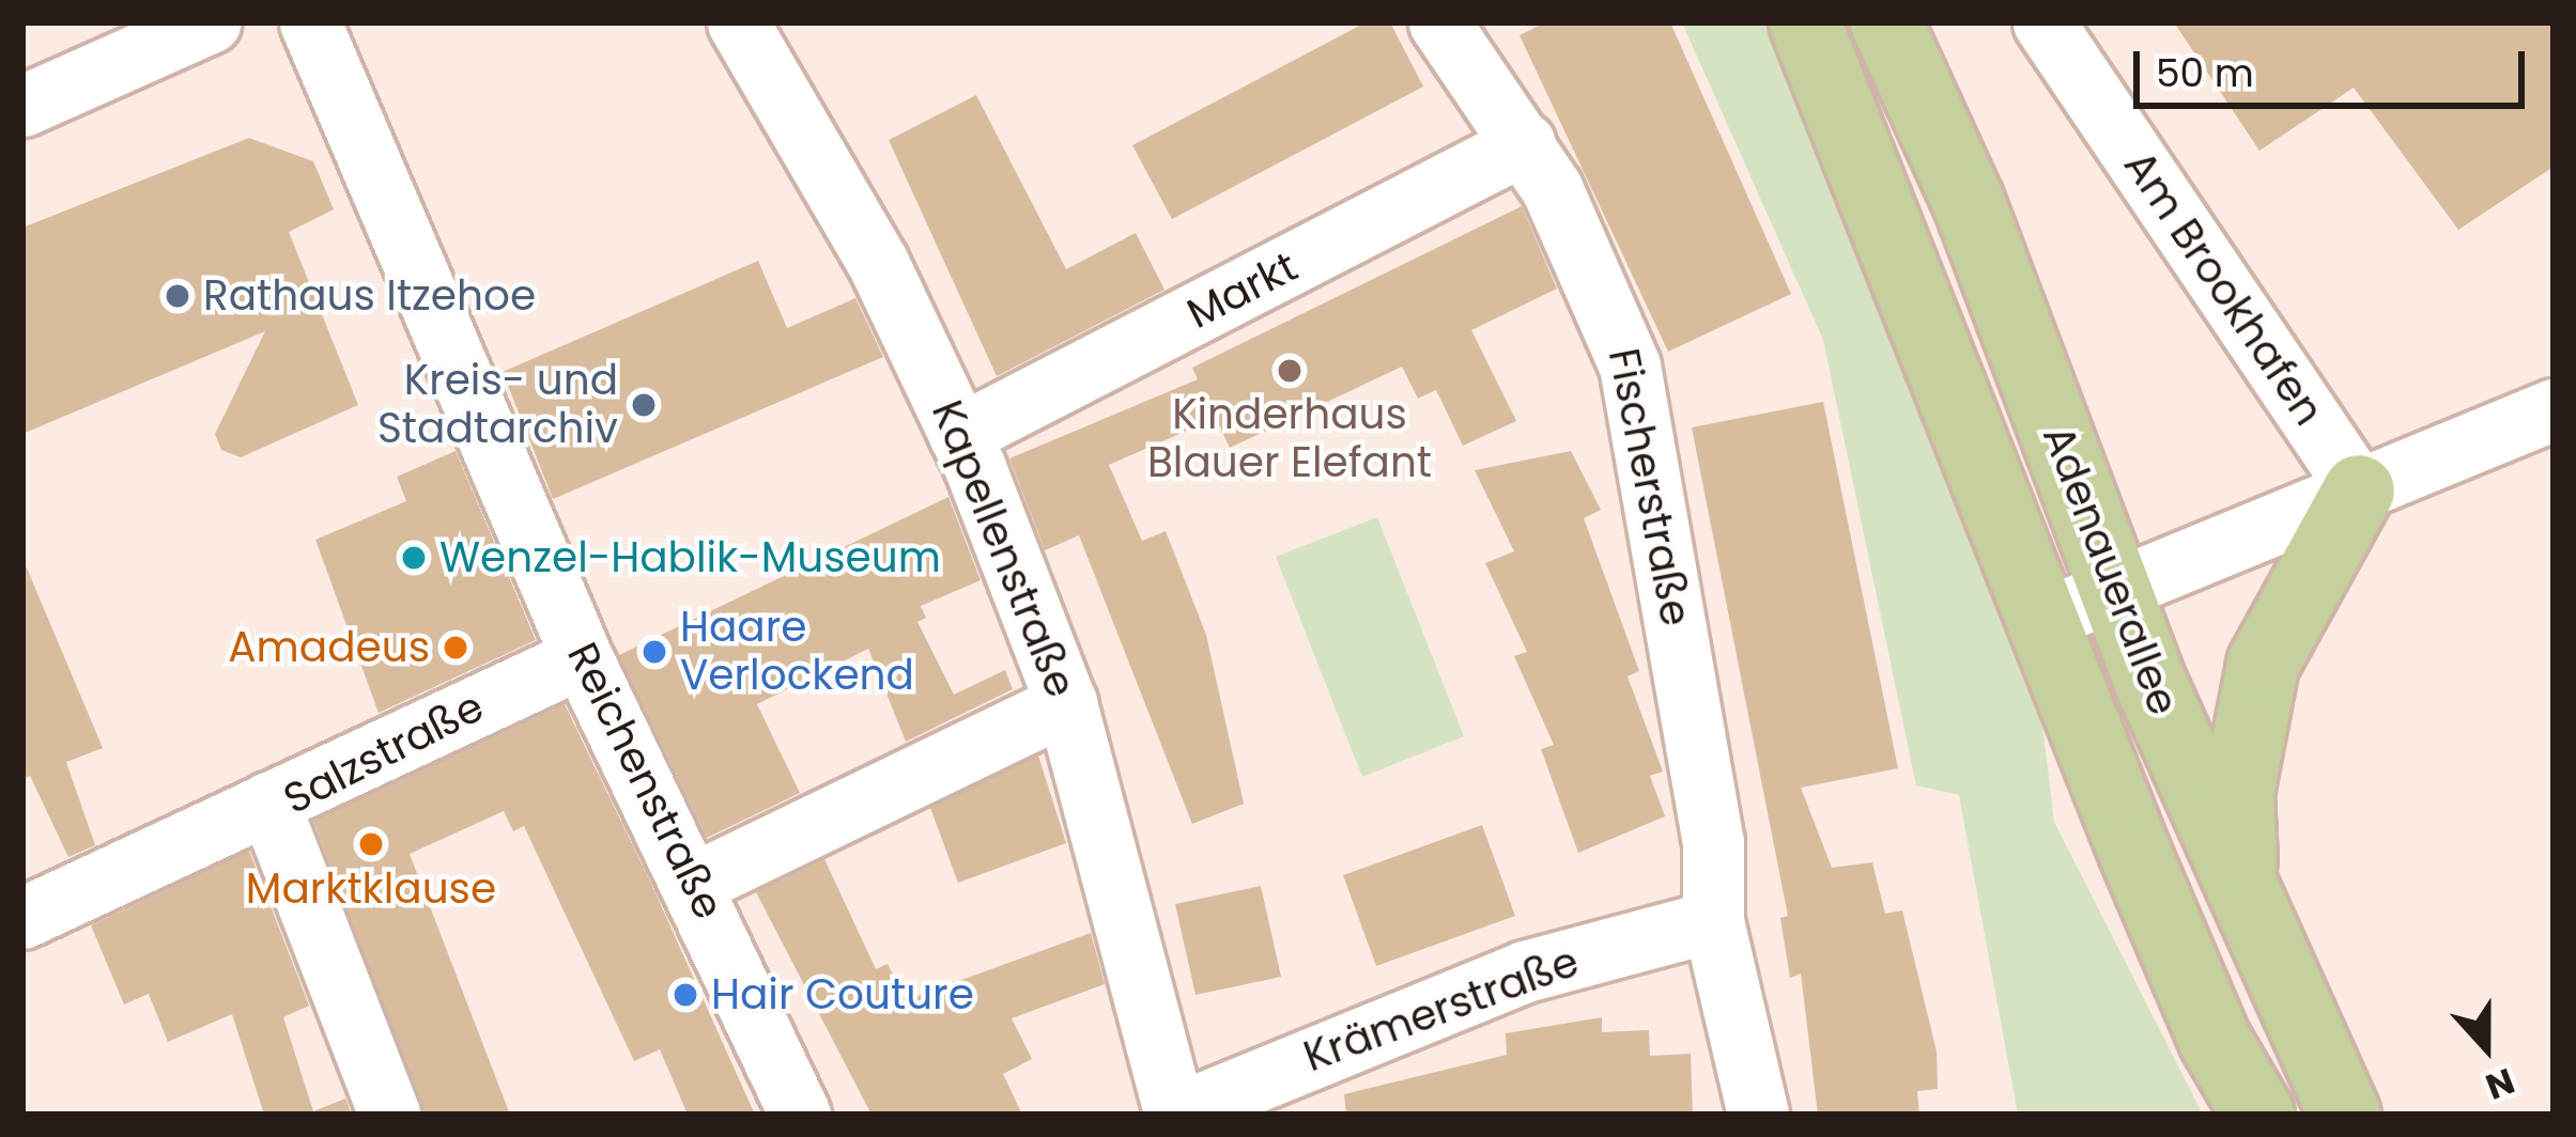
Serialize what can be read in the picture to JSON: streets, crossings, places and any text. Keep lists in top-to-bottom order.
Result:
{
  "streets": {
    "main road": ["Adenauerallee"],
    "street": [
      "Am Brookhafen",
      "Markt",
      "Fischerstraße",
      "Kapellenstraße",
      "Salzstraße",
      "Reichenstraße",
      "Krämerstraße"
    ]
  },
  "crossings": [
    ["Markt", "Fischerstraße"],
    ["Markt", "Kapellenstraße"],
    ["Fischerstraße", "Krämerstraße"],
    ["Kapellenstraße", "Krämerstraße"],
    ["Salzstraße", "Reichenstraße"]
  ],
  "places": [
    "Rathaus Itzehoe",
    "Kinderhaus Blauer Elefant",
    "Kreis- und Stadtarchiv",
    "Wenzel-Hablik-Museum",
    "Amadeus",
    "Haare Verlockend",
    "Marktklause",
    "Hair Couture"
  ],
  "scale_bar": "50 m",
  "north": "bottom"
}
